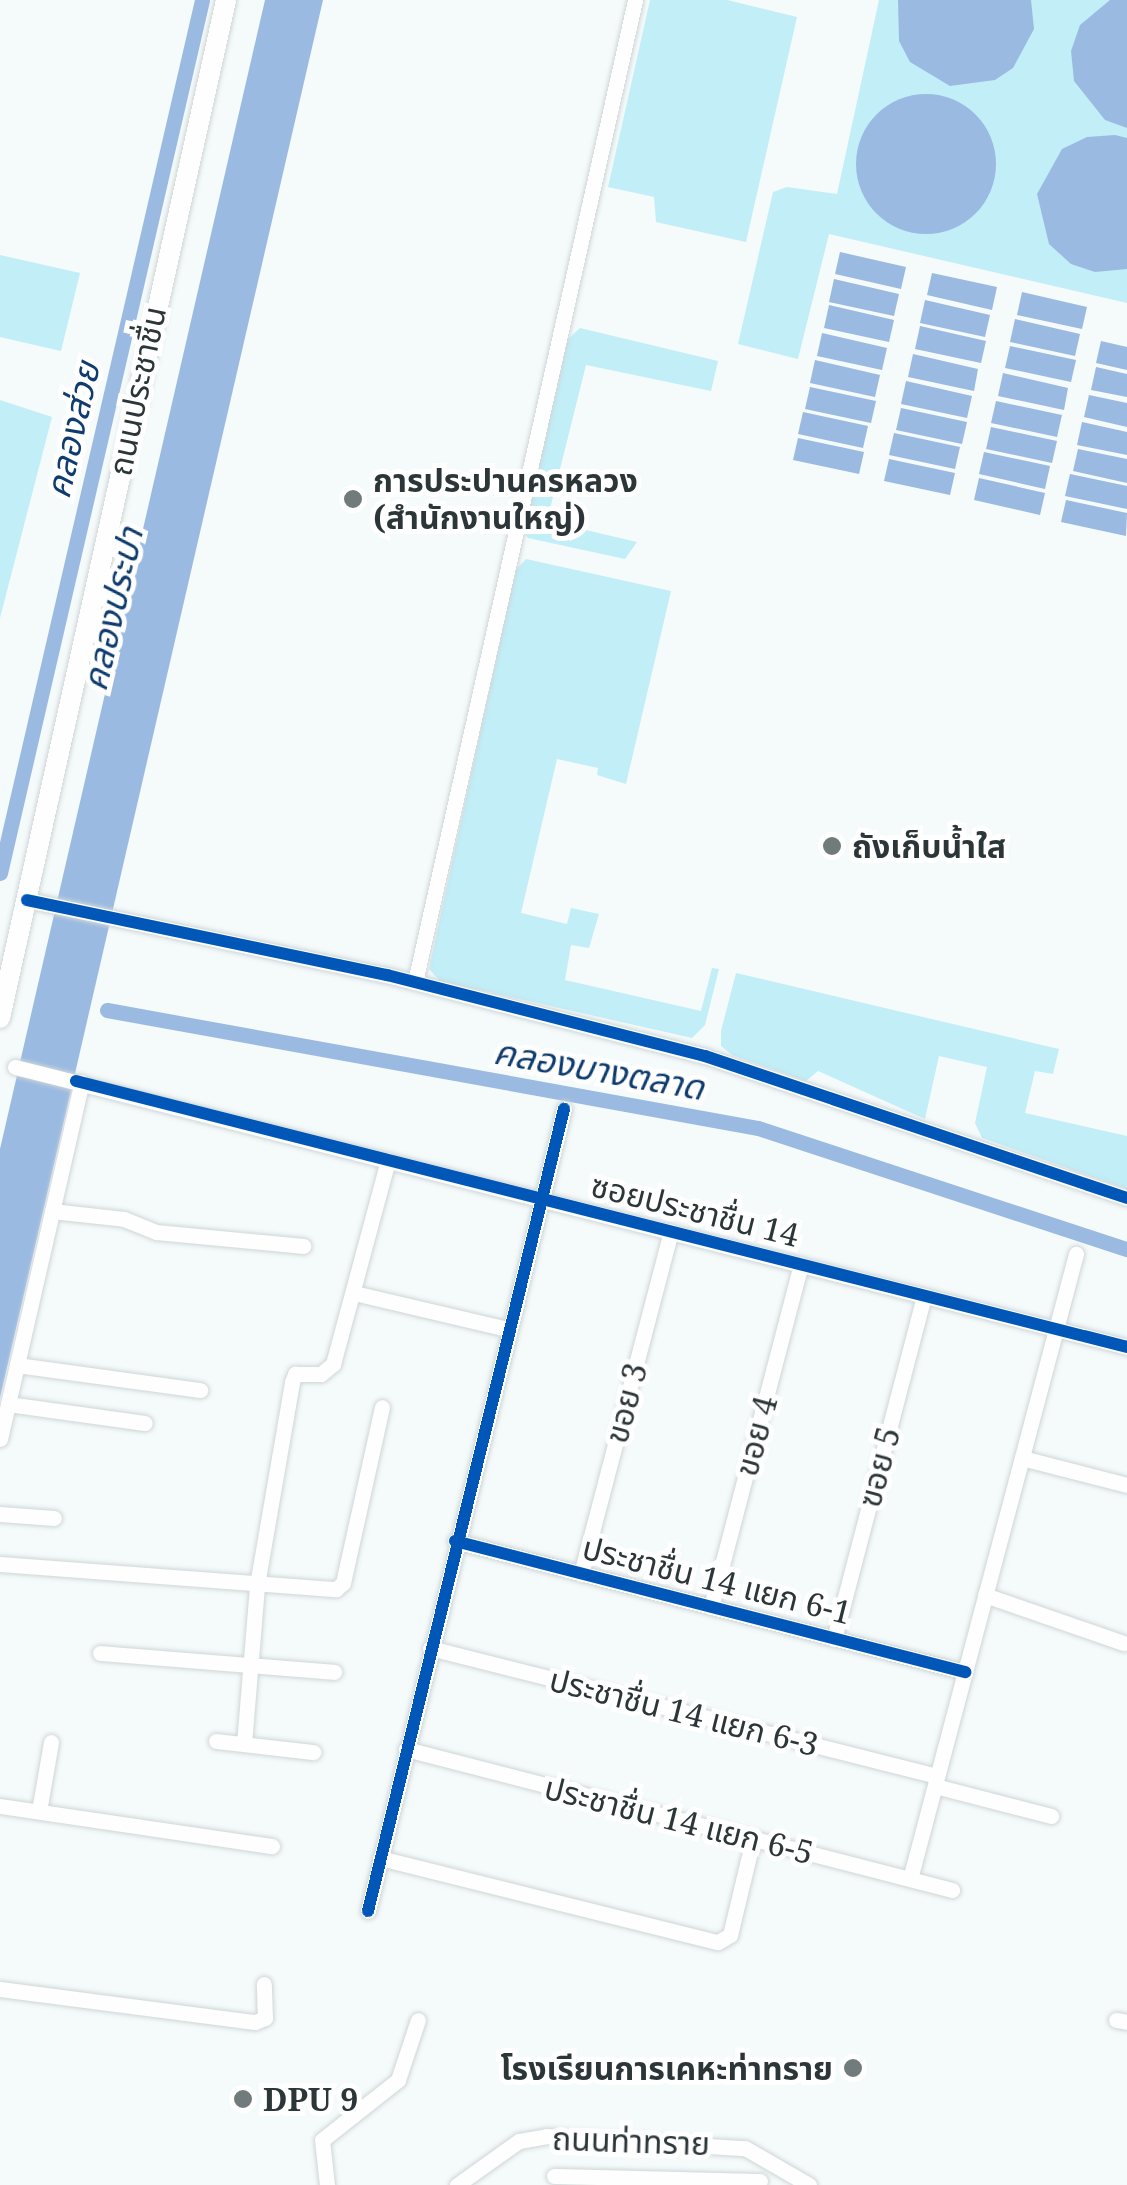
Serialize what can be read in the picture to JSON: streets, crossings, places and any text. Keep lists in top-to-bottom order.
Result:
{
  "streets": {
    "main road": ["ถนนประชาชื่น"],
    "street": [
      "ซอยประชาชื่น 14",
      "ขอย 3",
      "ขอย 4",
      "ฃอย 5",
      "ประชาชื่น 14 แยก 6-1",
      "ประชาชื่น 14 แยก 6-3",
      "ประชาชื่น 14 แยก 6-5",
      "ถนนท่าทราย"
    ]
  },
  "crossings": [
    ["ซอยประชาชื่น 14", "ขอย 3"],
    ["ซอยประชาชื่น 14", "ขอย 4"],
    ["ซอยประชาชื่น 14", "ฃอย 5"],
    ["ขอย 3", "ประชาชื่น 14 แยก 6-1"],
    ["ขอย 4", "ประชาชื่น 14 แยก 6-1"],
    ["ฃอย 5", "ประชาชื่น 14 แยก 6-1"]
  ],
  "water": ["คลองส่วย", "คลองประปา", "คลองบางตลาด"],
  "places": [
    "การประปานครหลวง (สำนักงานใหญ่)",
    "ถังเก็บน้ำใส",
    "โรงเรียนการเคหะท่าทราย",
    "DPU 9"
  ]
}
